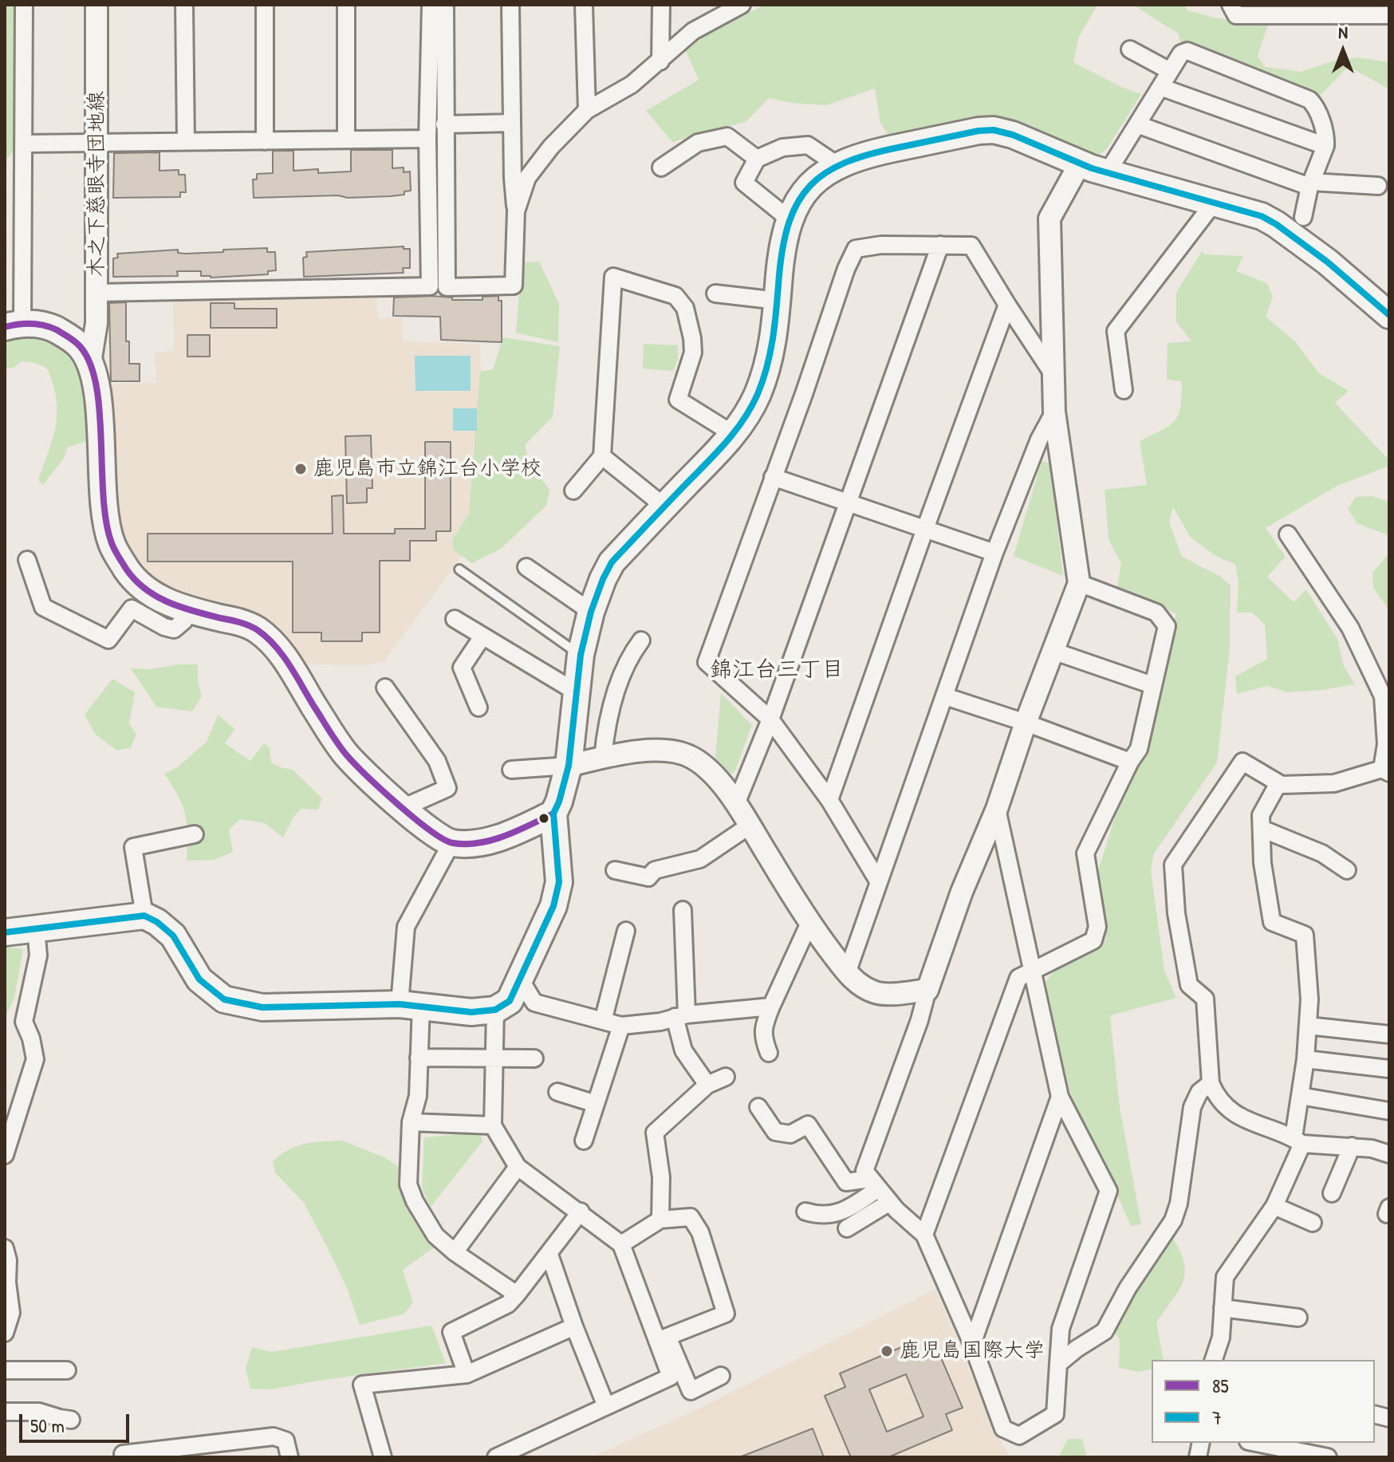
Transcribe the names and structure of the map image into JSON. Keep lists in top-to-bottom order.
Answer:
{
  "streets": {
    "street": ["木之下慈眼寺団地線"]
  },
  "districts": ["錦江台三丁目"],
  "places": ["鹿児島市立錦江台小学校", "鹿児島国際大学"],
  "lines": ["transit line 7", "transit line 85"],
  "legend": ["85", "7"],
  "scale_bar": "50 m",
  "north": "top"
}
